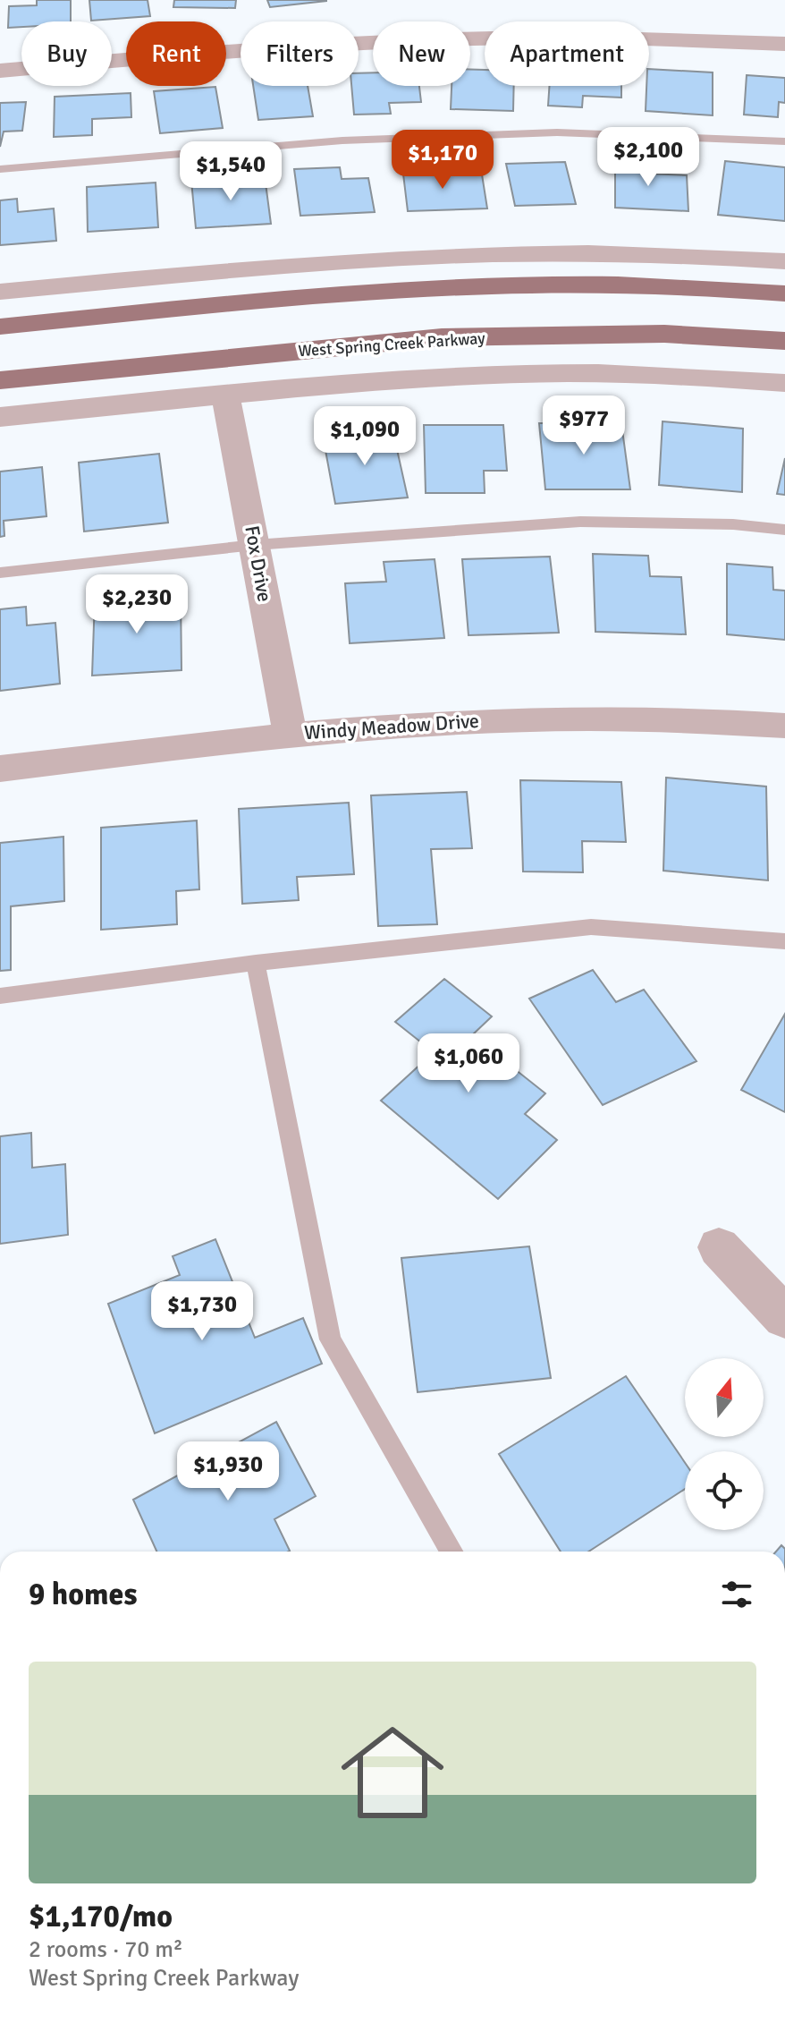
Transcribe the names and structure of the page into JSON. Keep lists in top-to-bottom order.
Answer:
{
  "streets": {
    "main road": ["West Spring Creek Parkway"],
    "street": ["Fox Drive", "Windy Meadow Drive"]
  },
  "crossings": [
    ["West Spring Creek Parkway", "Fox Drive"],
    ["Fox Drive", "Windy Meadow Drive"]
  ],
  "north": "top",
  "page": {
    "chip": [
      "Buy",
      "Rent",
      "Filters",
      "New",
      "Apartment"
    ],
    "price": [
      "$2,100",
      "$1,170",
      "$1,540",
      "$977",
      "$1,090",
      "$2,230",
      "$1,060",
      "$1,730",
      "$1,930"
    ],
    "heading": "9 homes",
    "list": [
      {
        "name": "$1,170/mo",
        "note": "2 rooms · 70 m² · West Spring Creek Parkway"
      }
    ]
  }
}
